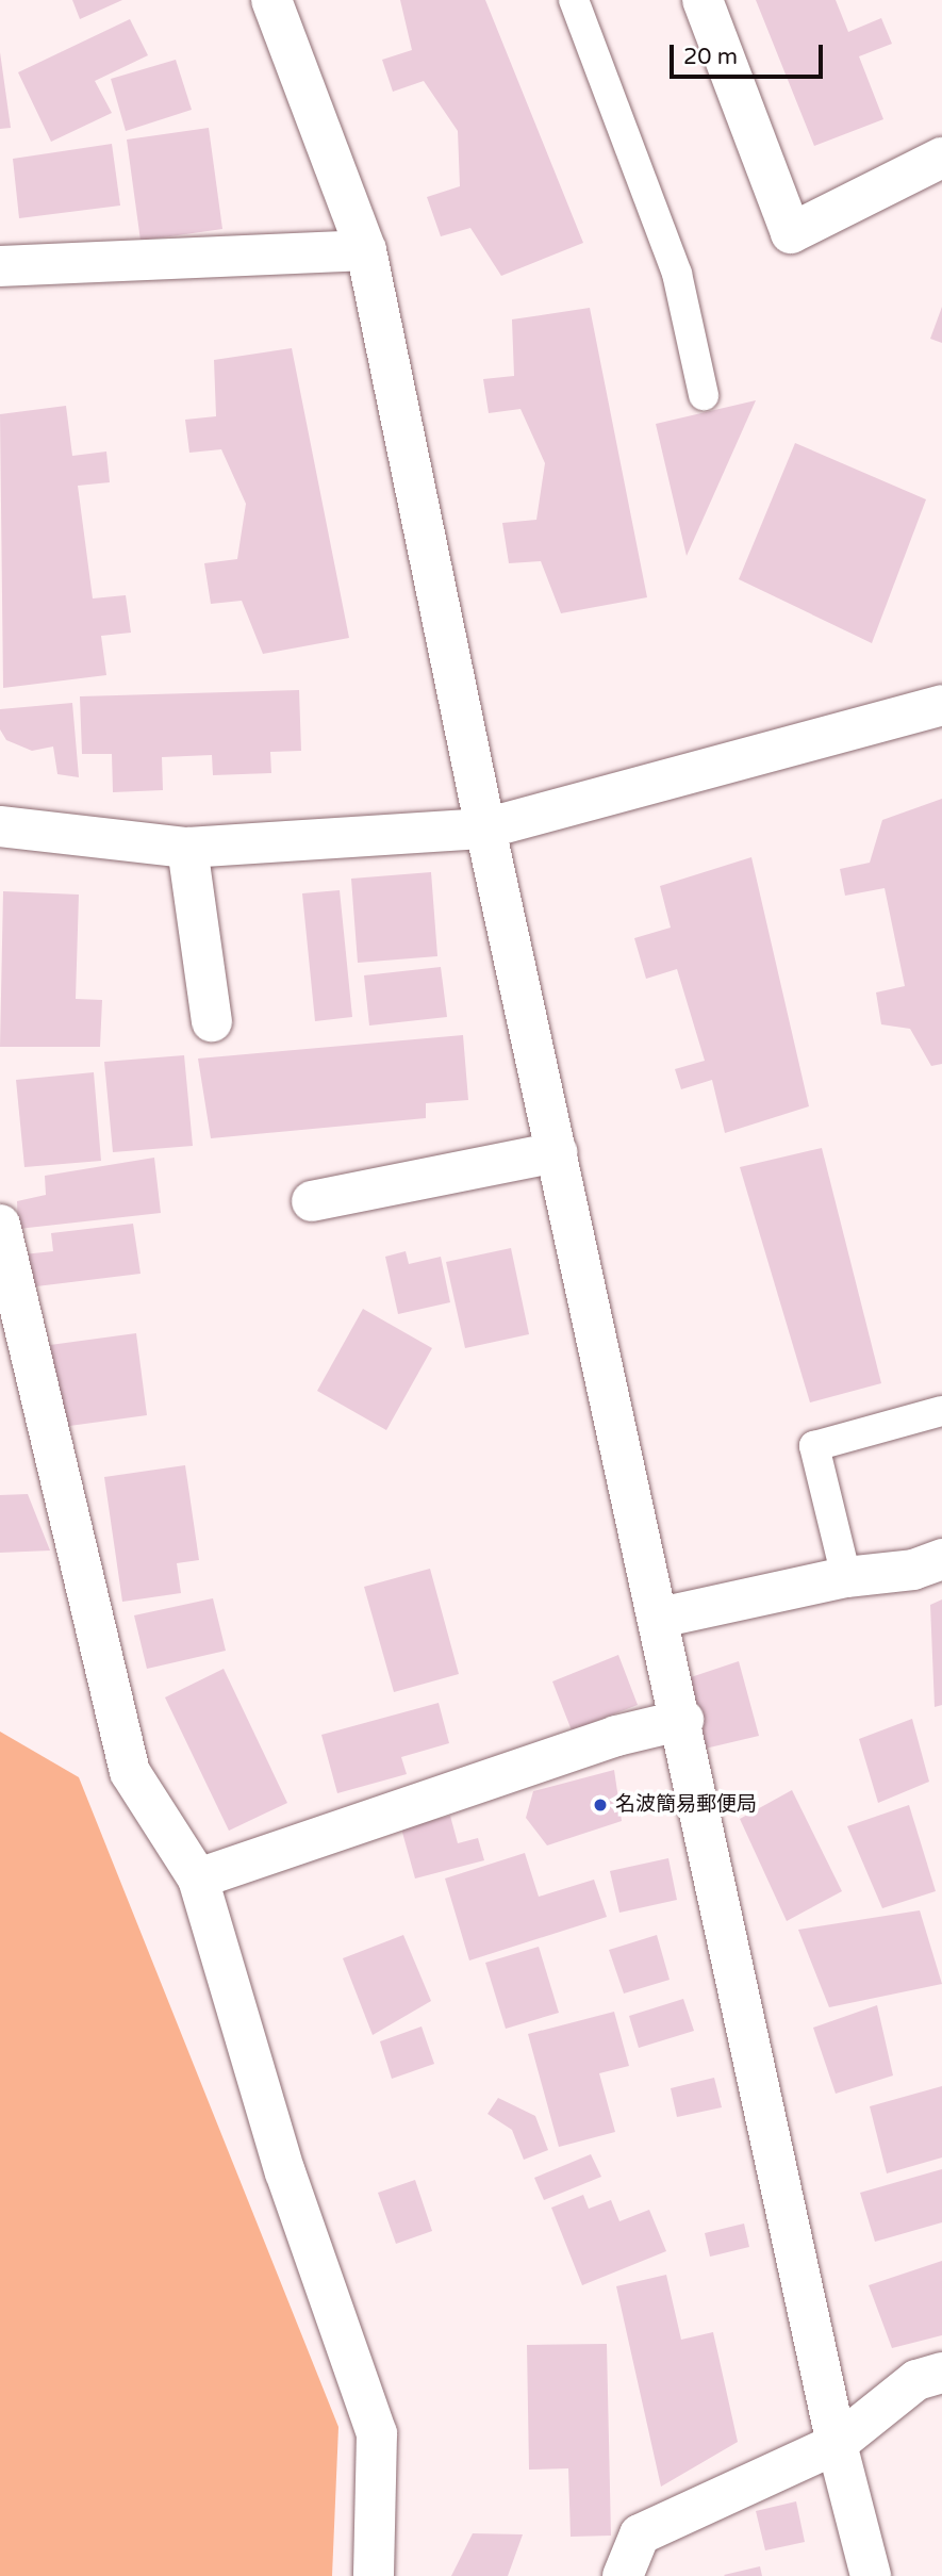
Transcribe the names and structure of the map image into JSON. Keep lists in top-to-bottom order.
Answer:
{
  "places": ["名波簡易郵便局"],
  "scale_bar": "20 m"
}
